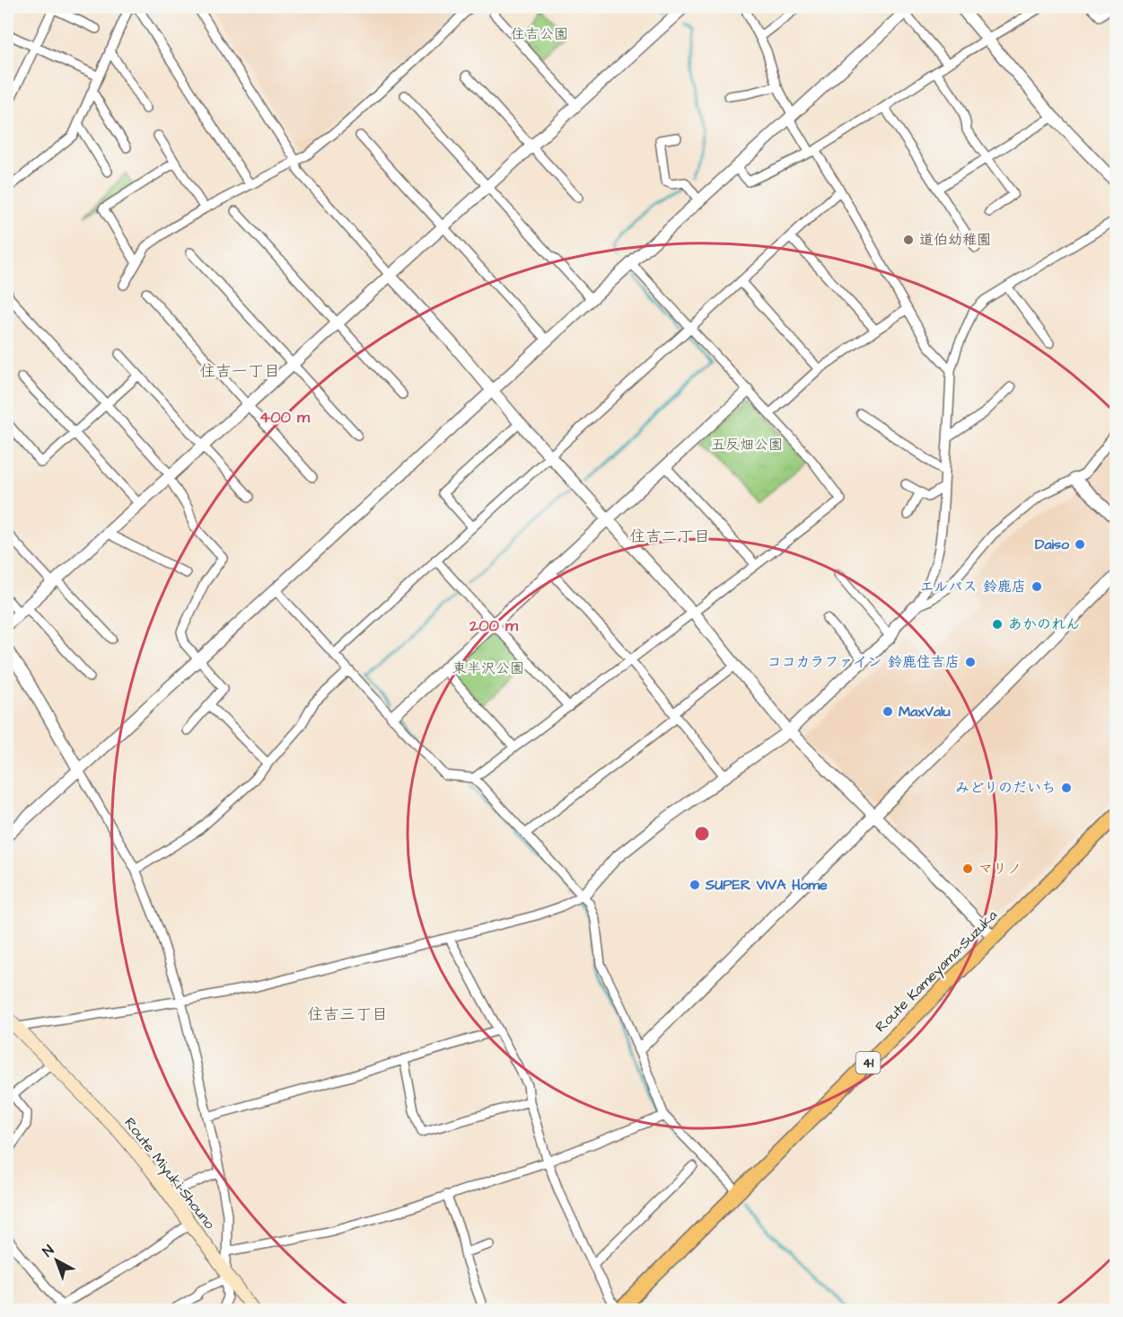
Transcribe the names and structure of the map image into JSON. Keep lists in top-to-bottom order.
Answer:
{
  "streets": {
    "main road": ["Route Kameyama-Suzuka", "41", "Route Miyuki-Shouno"]
  },
  "districts": ["住吉一丁目", "住吉二丁目", "住吉三丁目"],
  "parks": ["住吉公園", "五反畑公園", "東半沢公園"],
  "places": [
    "道伯幼稚園",
    "Daiso",
    "エルパス 鈴鹿店",
    "あかのれん",
    "ココカラファイン 鈴鹿住吉店",
    "MaxValu",
    "みどりのだいち",
    "マリノ",
    "SUPER VIVA Home"
  ],
  "north": "top left",
  "rings": ["400 m", "200 m"]
}
